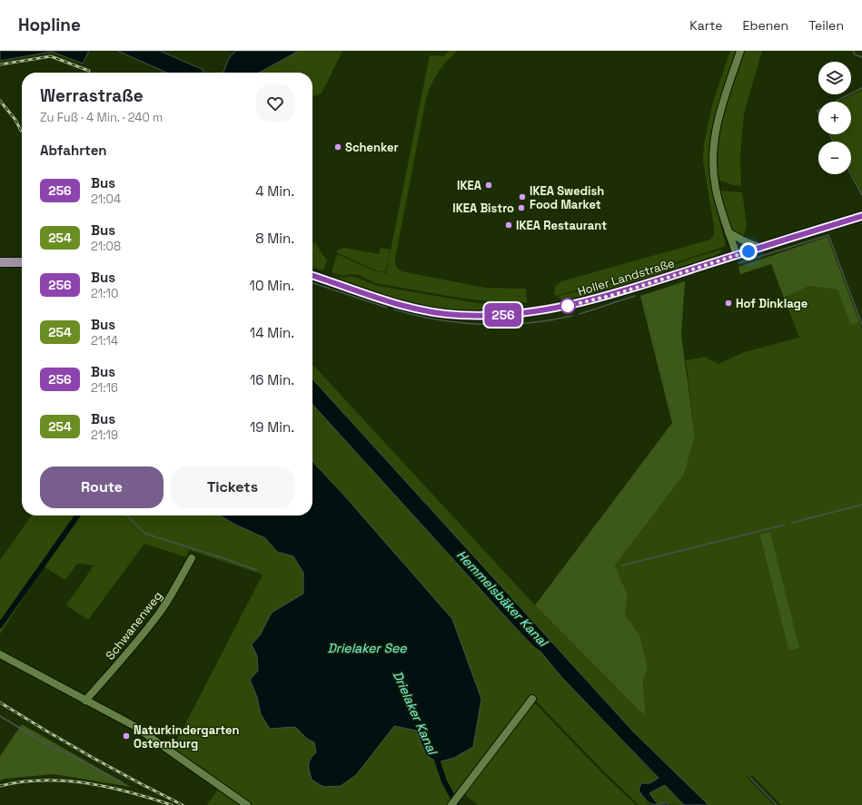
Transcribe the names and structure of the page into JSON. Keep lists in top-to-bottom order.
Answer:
{
  "streets": {
    "main road": ["Holler Landstraße"],
    "street": ["Schwanenweg"]
  },
  "water": ["Hemmelsbäker Kanal", "Drielaker See", "Drielaker Kanal"],
  "places": [
    "Schenker",
    "IKEA",
    "IKEA Swedish Food Market",
    "IKEA Bistro",
    "IKEA Restaurant",
    "Hof Dinklage",
    "Naturkindergarten Osternburg"
  ],
  "lines": ["bus line 256"],
  "page": {
    "header": "Hopline",
    "nav": ["Karte", "Ebenen", "Teilen"],
    "on_map": "256",
    "map_buttons": ["+", "−"],
    "heading": [
      ["Werrastraße", "Zu Fuß · 4 Min. · 240 m"],
      "Abfahrten"
    ],
    "list": [
      {
        "mark": "256",
        "name": "Bus",
        "note": "21:04",
        "value": "4 Min."
      },
      {
        "mark": "254",
        "name": "Bus",
        "note": "21:08",
        "value": "8 Min."
      },
      {
        "mark": "256",
        "name": "Bus",
        "note": "21:10",
        "value": "10 Min."
      },
      {
        "mark": "254",
        "name": "Bus",
        "note": "21:14",
        "value": "14 Min."
      },
      {
        "mark": "256",
        "name": "Bus",
        "note": "21:16",
        "value": "16 Min."
      },
      {
        "mark": "254",
        "name": "Bus",
        "note": "21:19",
        "value": "19 Min."
      }
    ],
    "buttons": ["Route", "Tickets"]
  }
}
